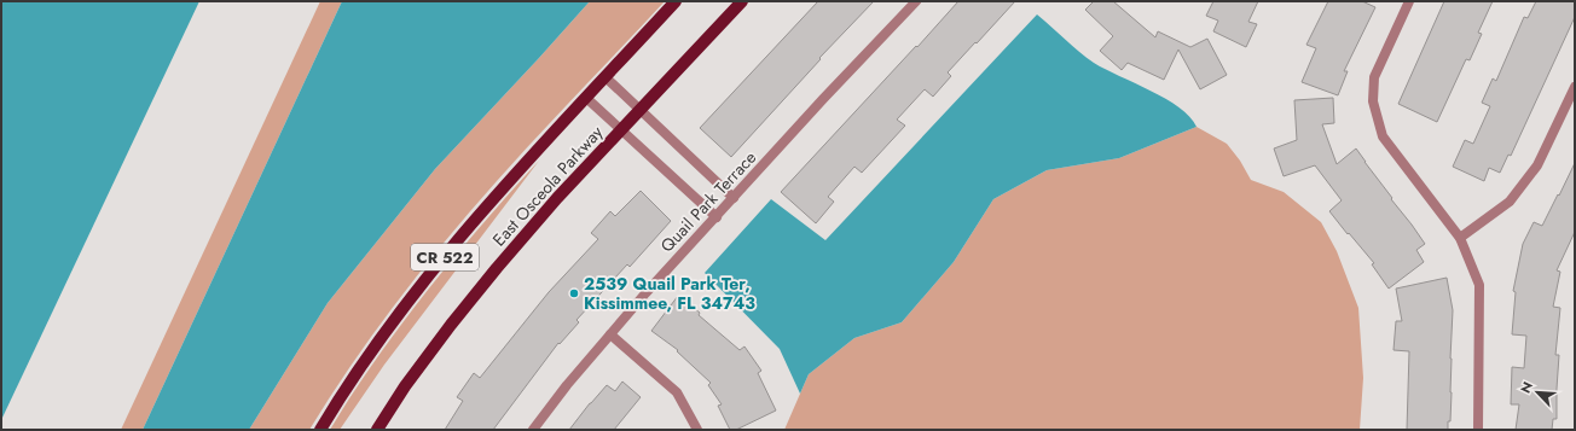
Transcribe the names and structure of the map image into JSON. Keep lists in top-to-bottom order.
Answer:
{
  "streets": {
    "main road": ["East Osceola Parkway", "CR 522"],
    "street": ["Quail Park Terrace"]
  },
  "places": ["2539 Quail Park Ter, Kissimmee, FL 34743"],
  "north": "top left"
}
